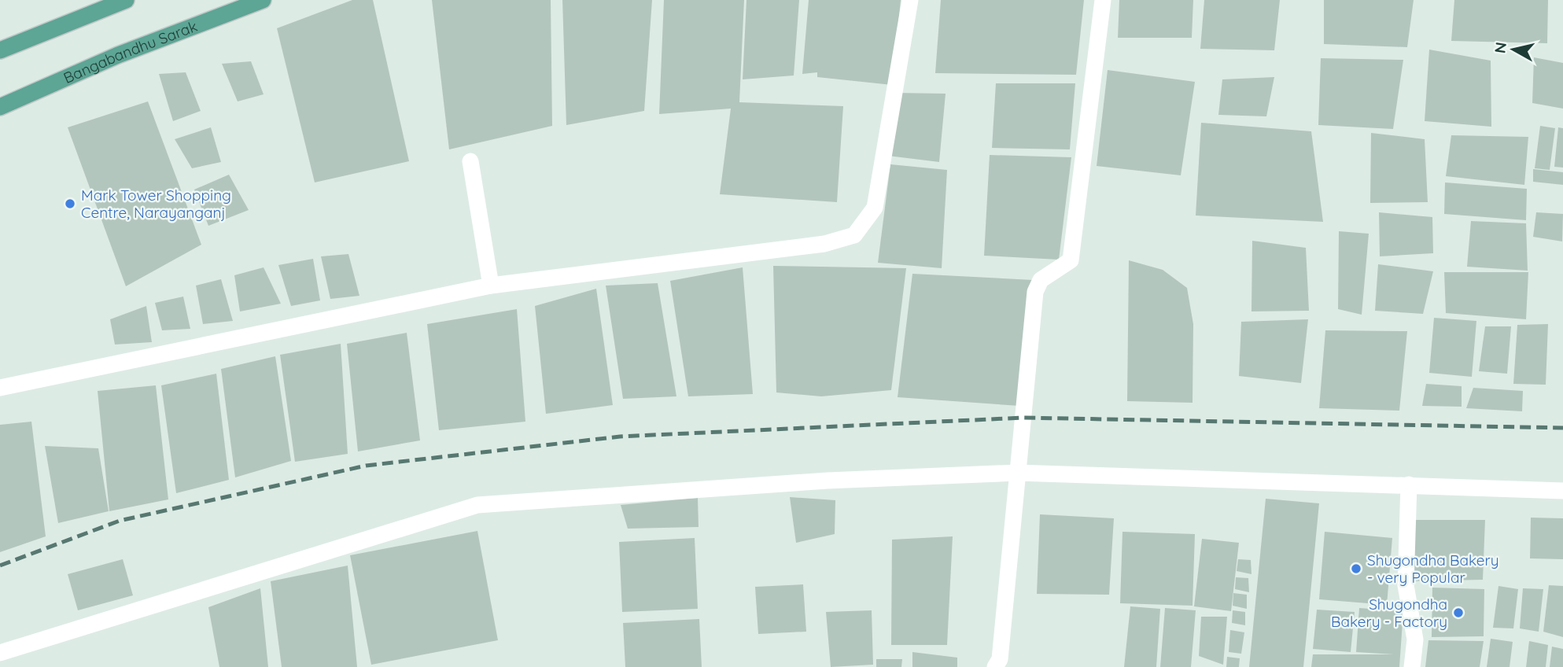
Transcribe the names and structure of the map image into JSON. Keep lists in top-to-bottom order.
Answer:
{
  "streets": {
    "main road": ["Bangabandhu Sarak"]
  },
  "places": ["Mark Tower Shopping Centre, Narayanganj", "Shugondha Bakery - very Popular", "Shugondha Bakery - Factory"],
  "north": "left"
}
